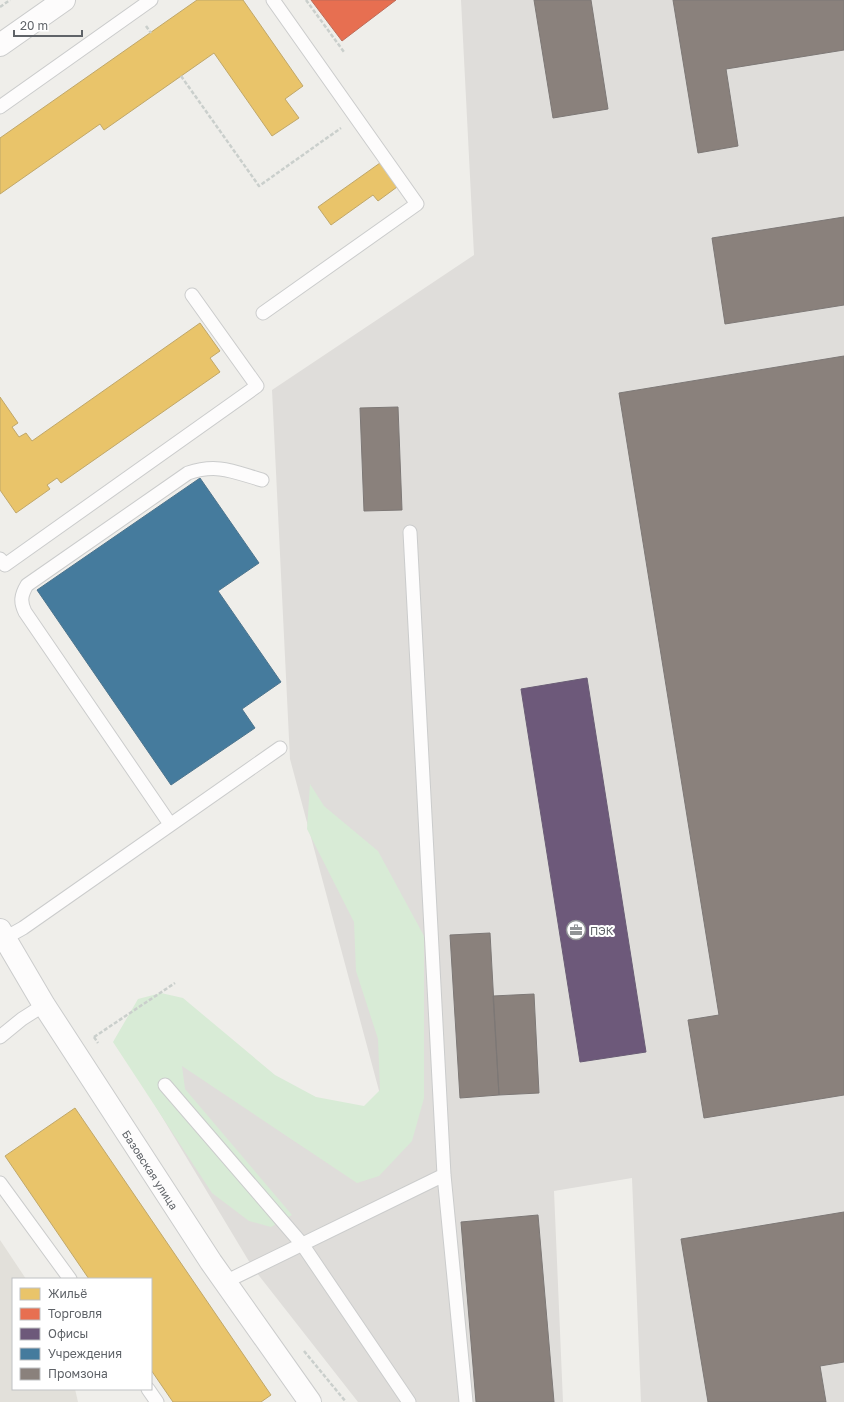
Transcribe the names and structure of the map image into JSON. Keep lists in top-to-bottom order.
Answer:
{
  "streets": {
    "street": ["Базовская улица"]
  },
  "places": {
    "office": ["ПЭК"]
  },
  "legend": [
    "Жильё",
    "Торговля",
    "Офисы",
    "Учреждения",
    "Промзона"
  ],
  "scale_bar": "20 m"
}
